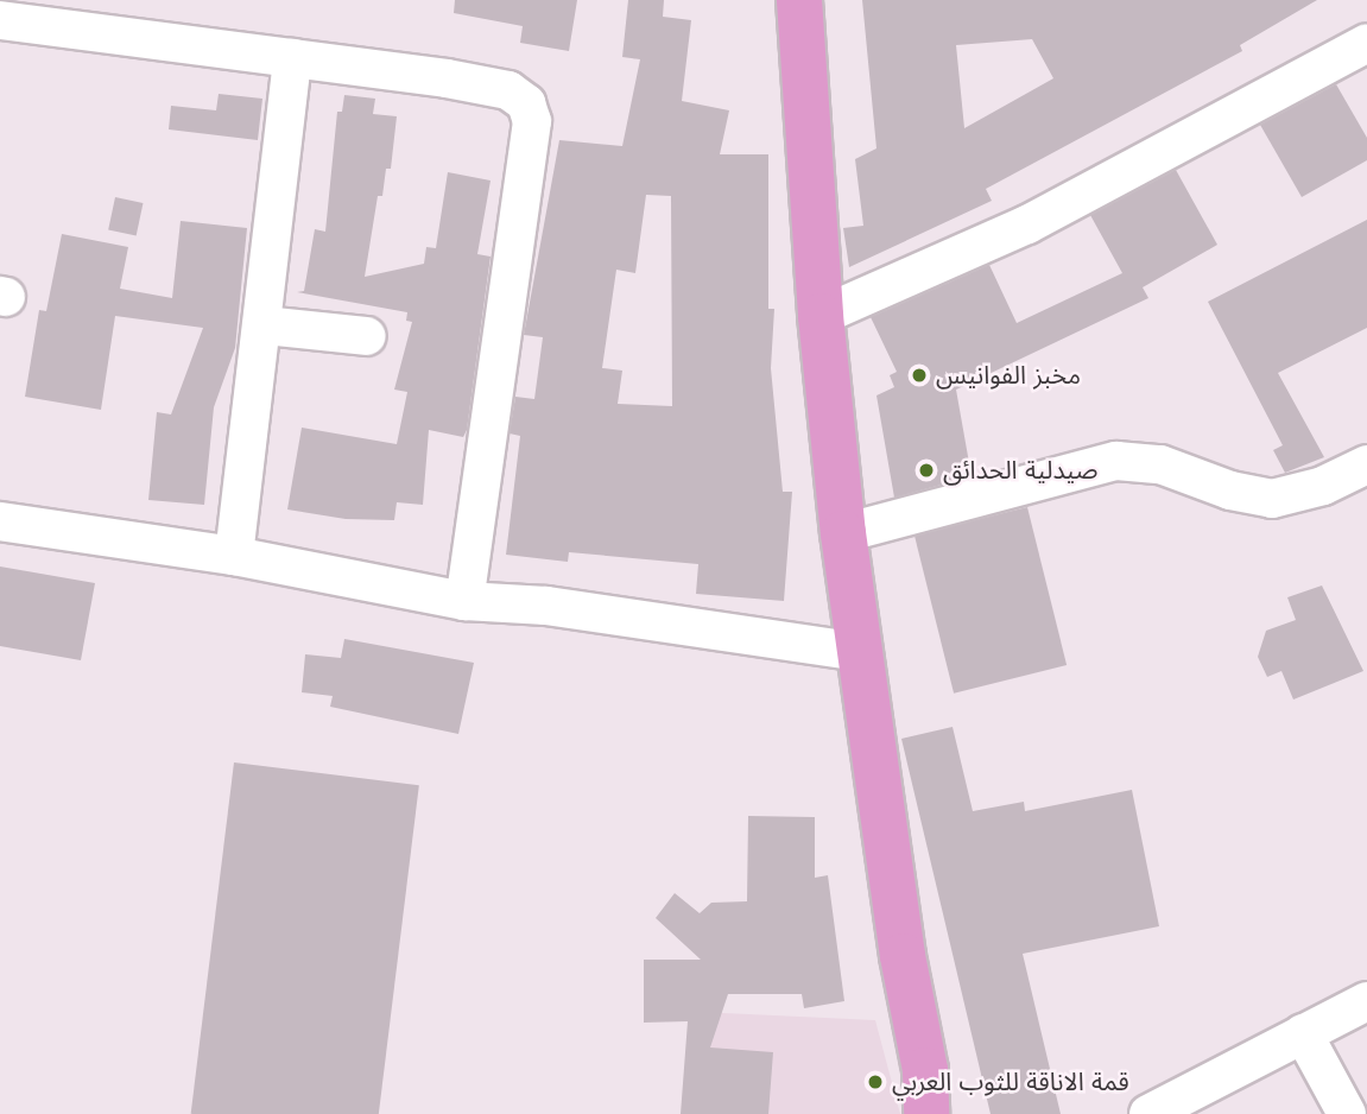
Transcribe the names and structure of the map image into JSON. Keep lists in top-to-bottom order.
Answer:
{
  "places": ["مخبز الفوانيس", "صيدلية الحدائق", "قمة الاناقة للثوب العربي"]
}
